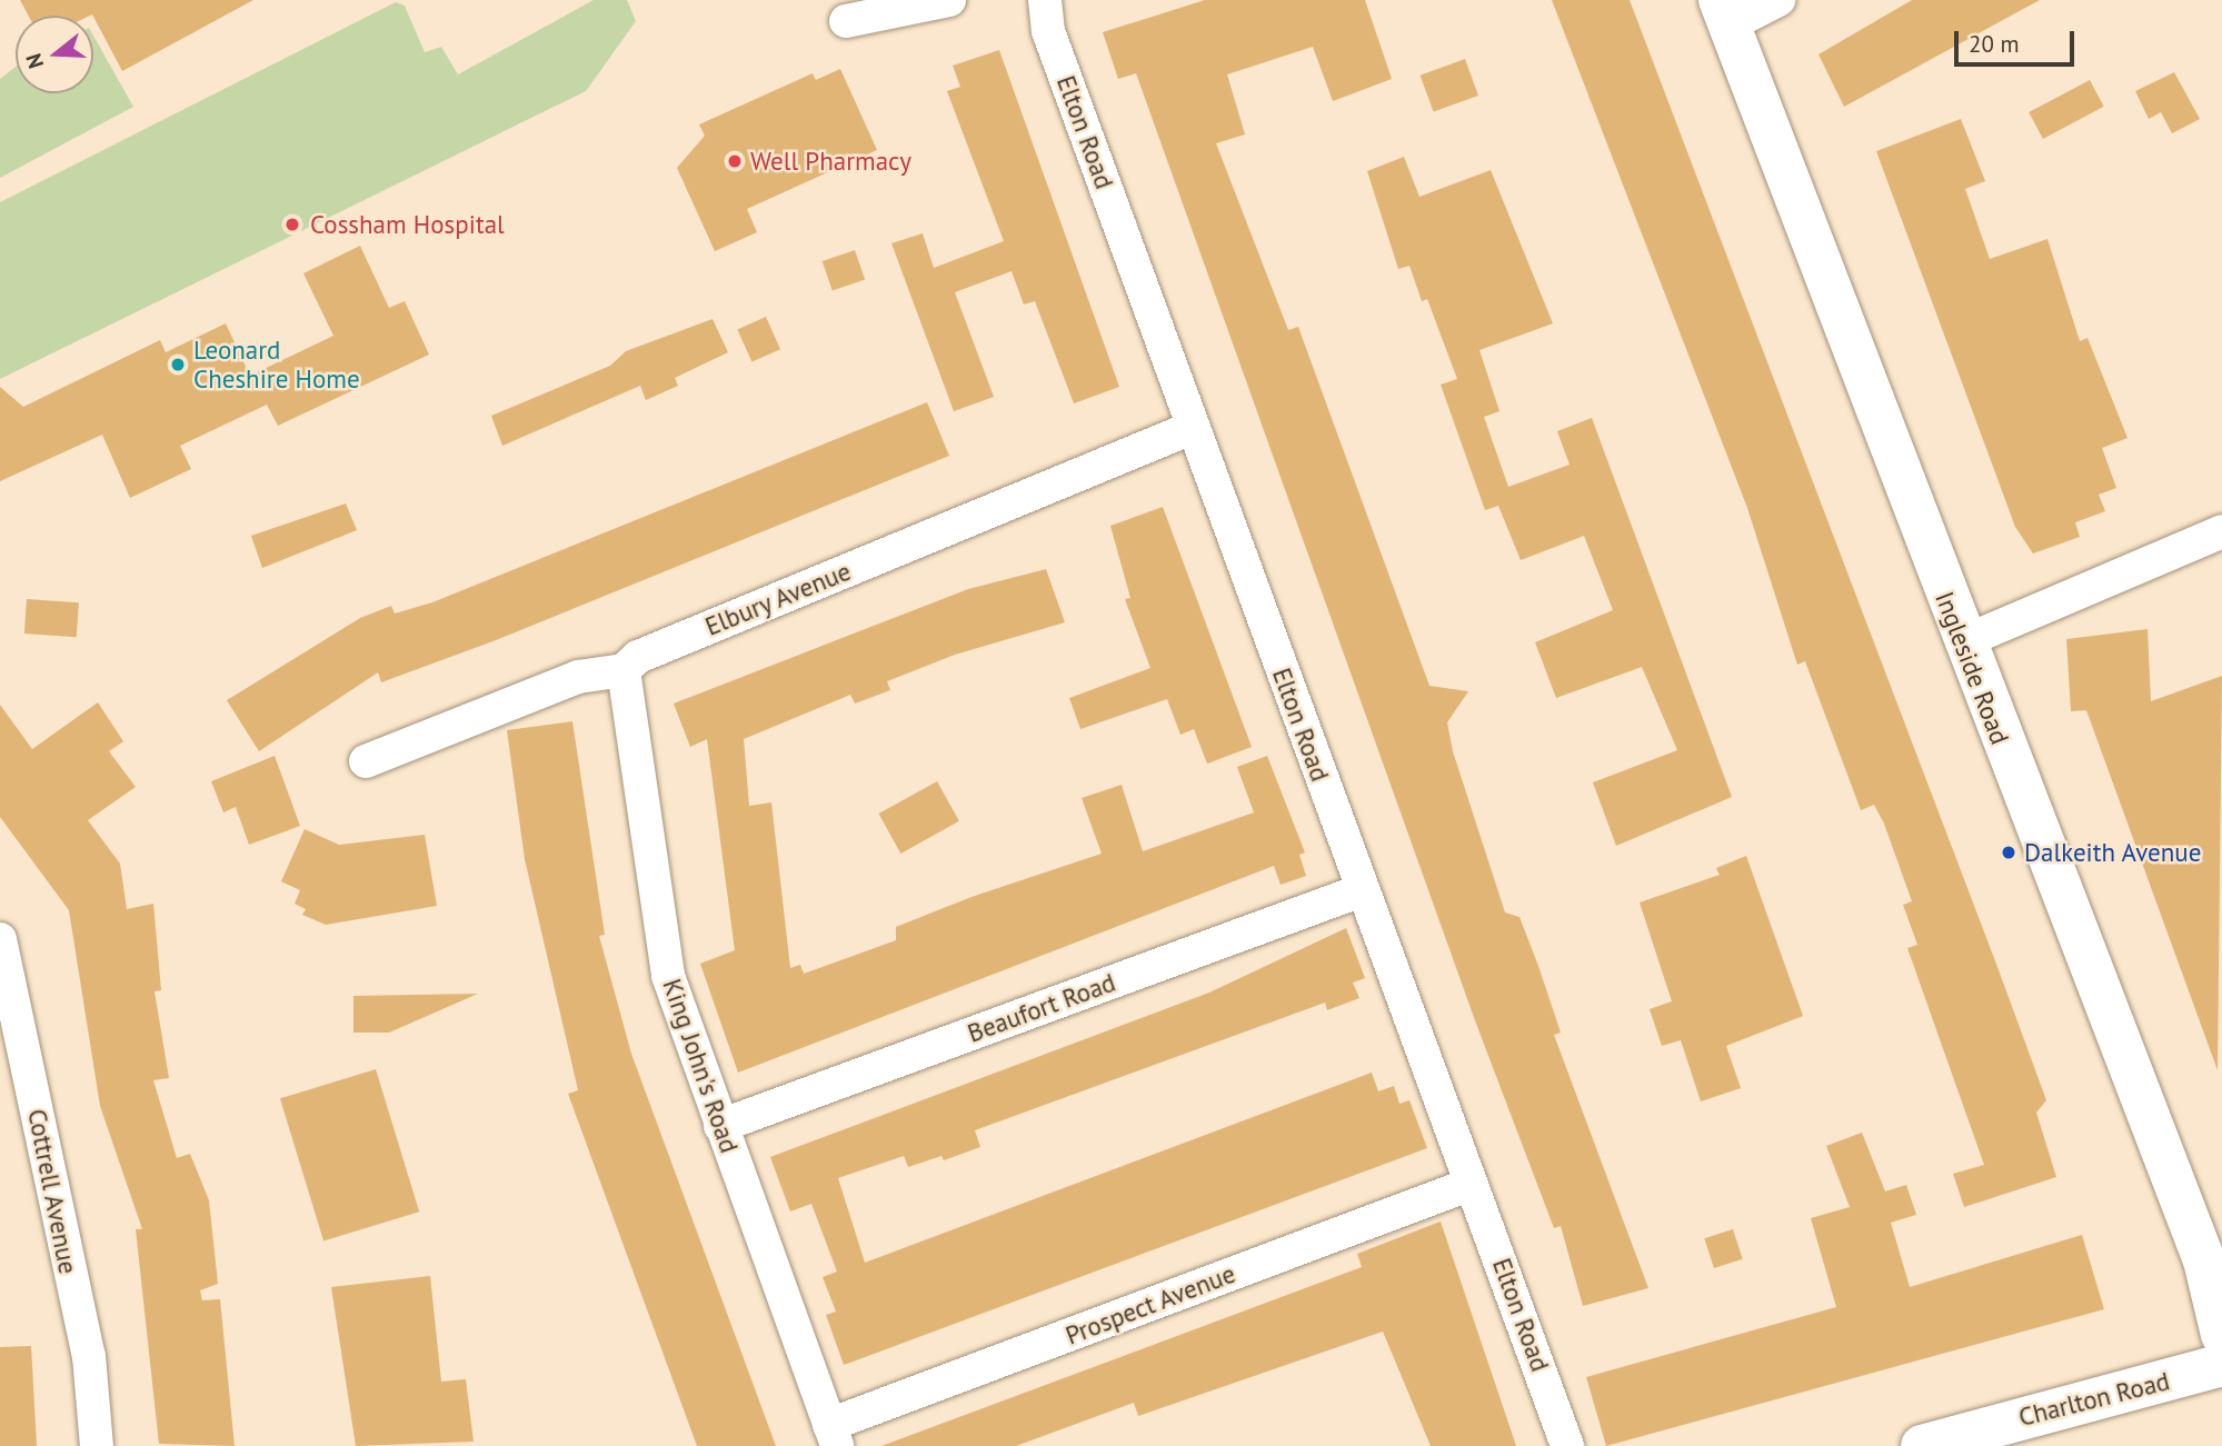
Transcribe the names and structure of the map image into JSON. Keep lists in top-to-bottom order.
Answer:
{
  "streets": {
    "street": [
      "Elton Road",
      "Elbury Avenue",
      "Ingleside Road",
      "Beaufort Road",
      "King John's Road",
      "Cottrell Avenue",
      "Prospect Avenue",
      "Charlton Road"
    ]
  },
  "crossings": [
    ["Elton Road", "Elbury Avenue"],
    ["Elton Road", "Beaufort Road"],
    ["Elton Road", "Prospect Avenue"],
    ["Elbury Avenue", "King John's Road"],
    ["Beaufort Road", "King John's Road"],
    ["King John's Road", "Prospect Avenue"]
  ],
  "places": [
    "Well Pharmacy",
    "Cossham Hospital",
    "Leonard Cheshire Home",
    "Dalkeith Avenue"
  ],
  "scale_bar": "20 m",
  "north": "left"
}
